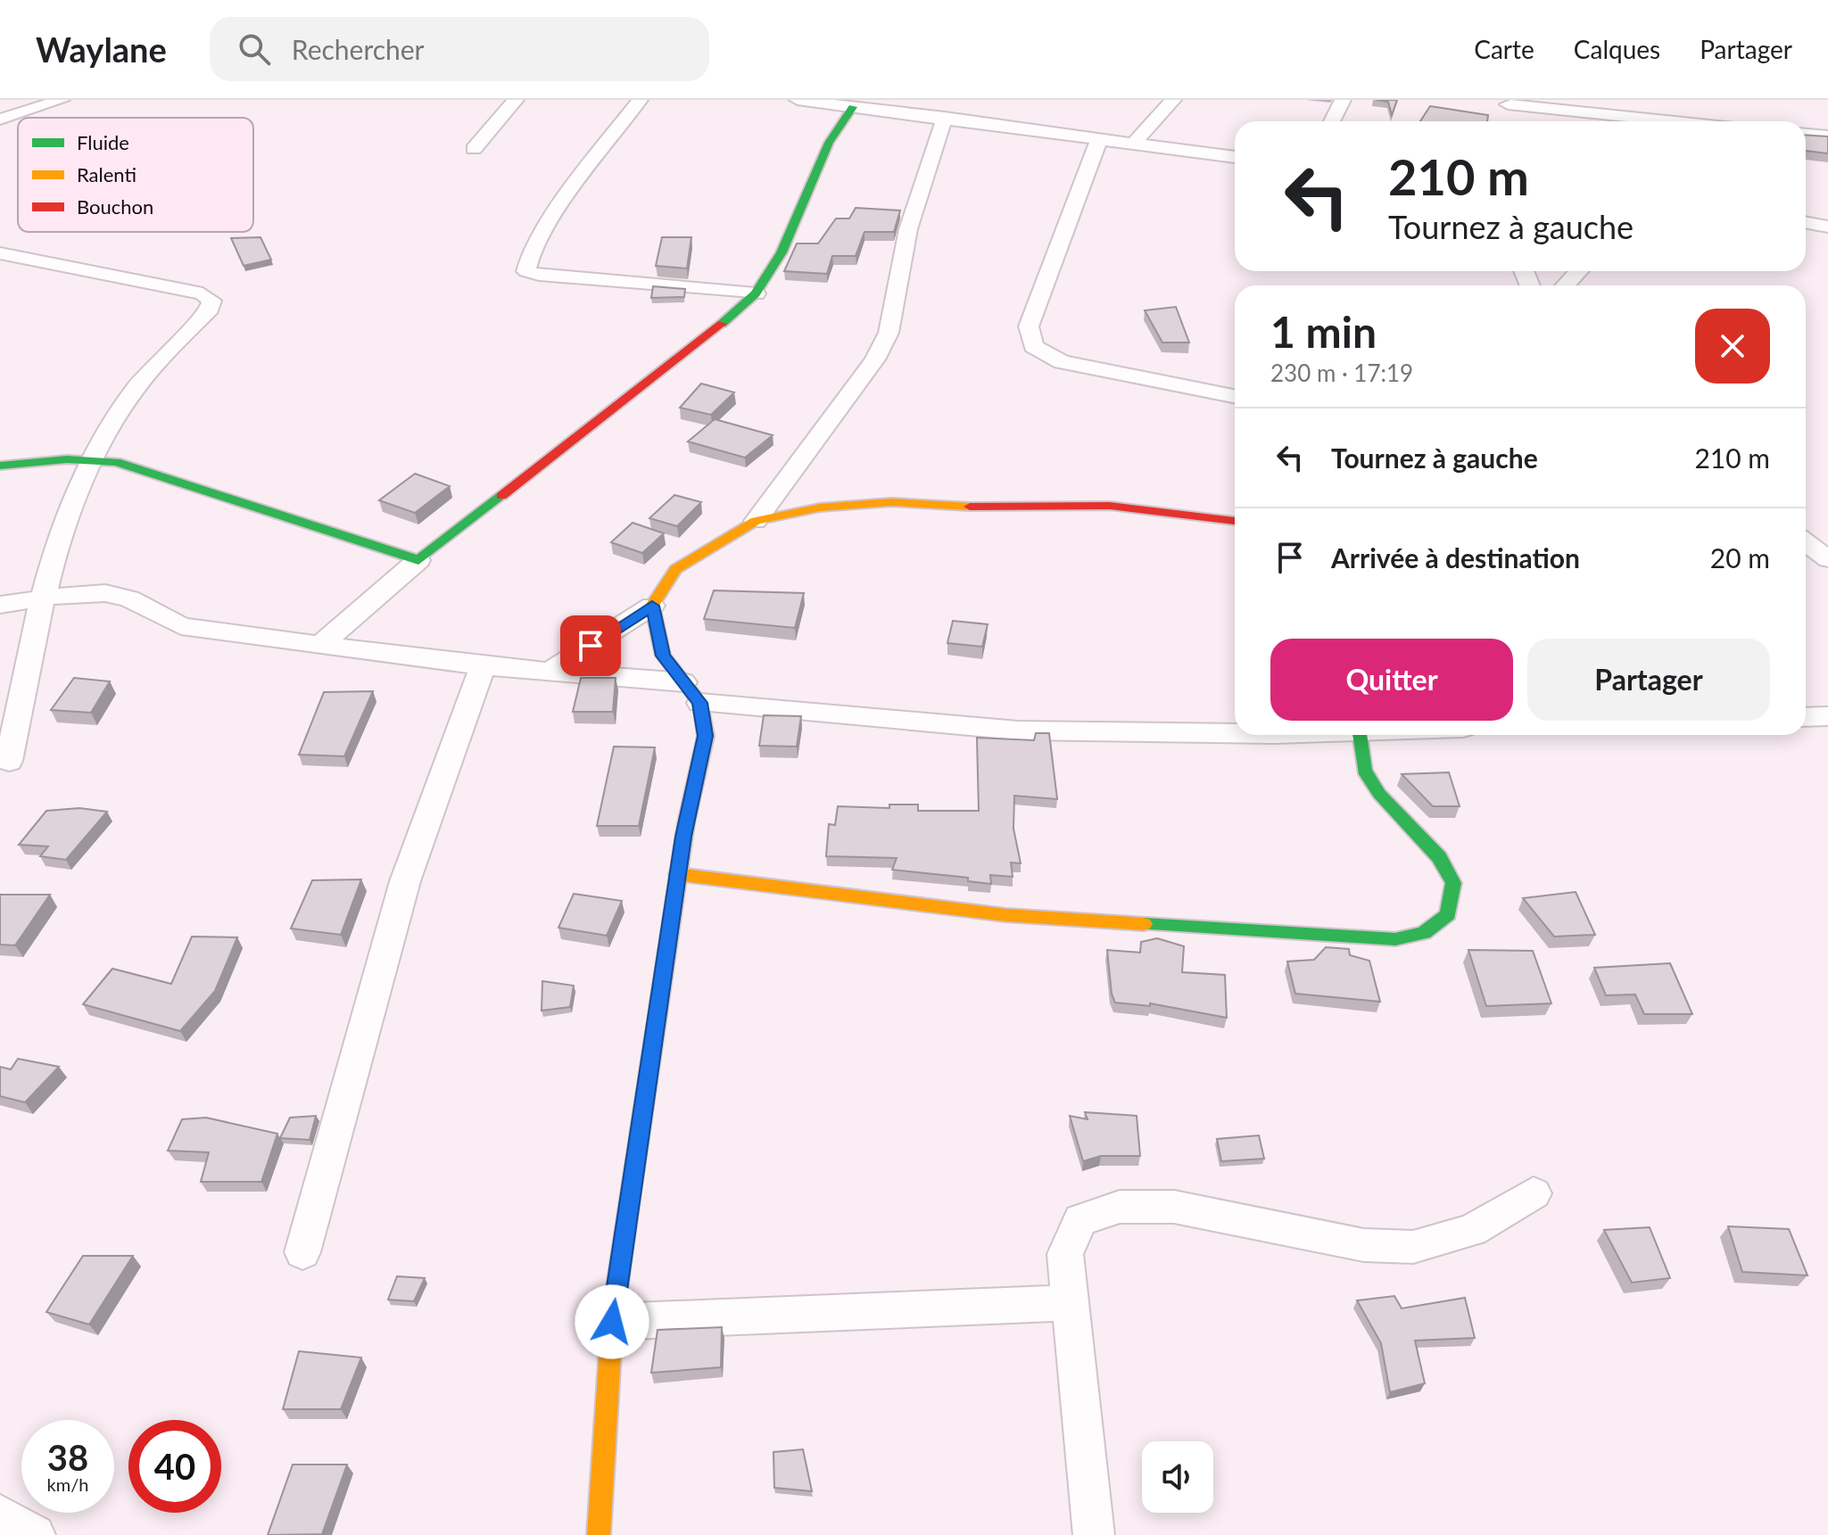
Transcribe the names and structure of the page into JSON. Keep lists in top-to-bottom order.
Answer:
{
  "legend": ["Fluide", "Ralenti", "Bouchon"],
  "page": {
    "header": "Waylane",
    "search": "Rechercher",
    "nav": ["Carte", "Calques", "Partager"],
    "turn": ["210 m", "Tournez à gauche"],
    "heading": ["1 min", "230 m · 17:19"],
    "list": [
      {
        "name": "Tournez à gauche",
        "value": "210 m"
      },
      {
        "name": "Arrivée à destination",
        "value": "20 m"
      }
    ],
    "buttons": ["Quitter", "Partager"],
    "speed": "38 km/h",
    "limit": "40"
  }
}
